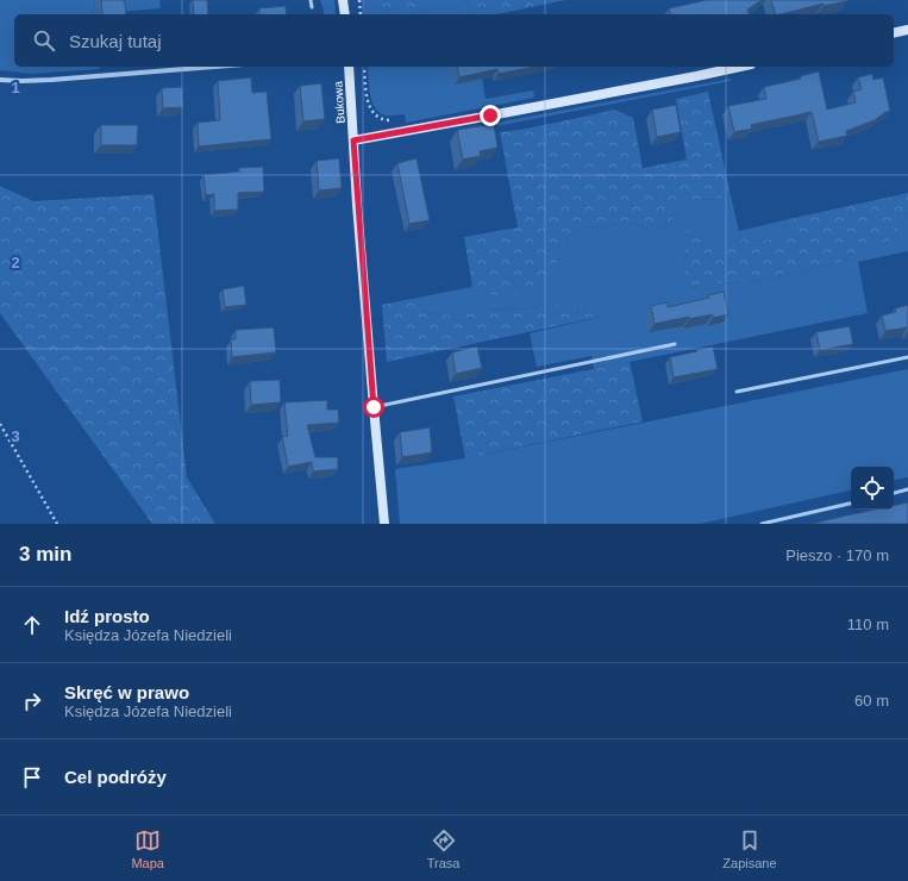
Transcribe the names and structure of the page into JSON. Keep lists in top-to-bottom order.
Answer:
{
  "streets": {
    "street": ["Bukowa"]
  },
  "page": {
    "search": "Szukaj tutaj",
    "heading": ["3 min", "Pieszo · 170 m"],
    "list": [
      ["Idź prosto", "Księdza Józefa Niedzieli", "110 m"],
      ["Skręć w prawo", "Księdza Józefa Niedzieli", "60 m"],
      "Cel podróży"
    ],
    "nav": ["Mapa", "Trasa", "Zapisane"]
  },
  "grid": {
    "rows": ["1", "2", "3"]
  }
}
